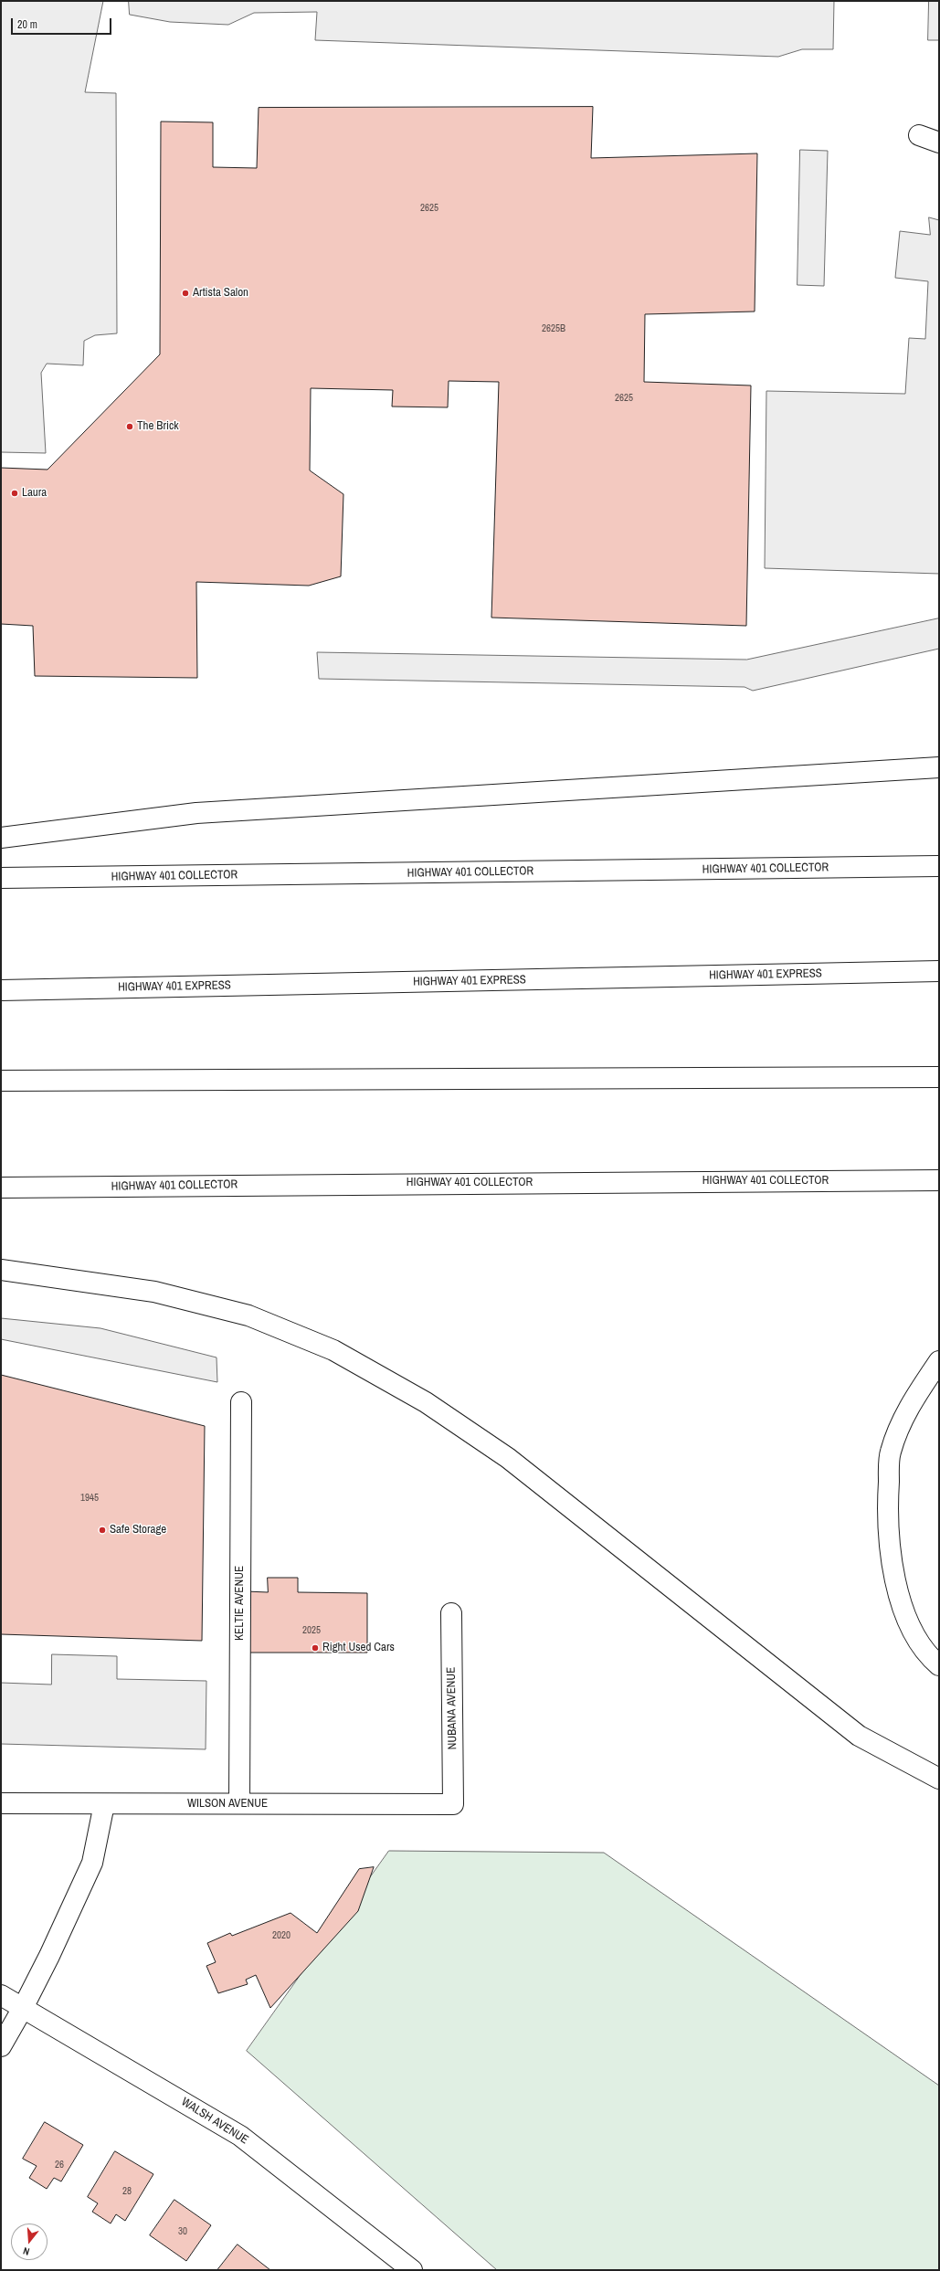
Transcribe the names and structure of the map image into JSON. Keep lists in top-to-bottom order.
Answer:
{
  "streets": {
    "main road": [
      "HIGHWAY 401 COLLECTOR",
      "HIGHWAY 401 EXPRESS",
      "KELTIE AVENUE",
      "NUBANA AVENUE",
      "WILSON AVENUE",
      "WALSH AVENUE"
    ]
  },
  "crossings": [
    ["KELTIE AVENUE", "WILSON AVENUE"],
    ["NUBANA AVENUE", "WILSON AVENUE"]
  ],
  "places": [
    "Artista Salon",
    "The Brick",
    "Laura",
    "Safe Storage",
    "Right Used Cars"
  ],
  "house_numbers": [
    "2625",
    "2625B",
    "2625",
    "1945",
    "2025",
    "2020",
    "26",
    "28",
    "30"
  ],
  "scale_bar": "20 m",
  "north": "bottom"
}
